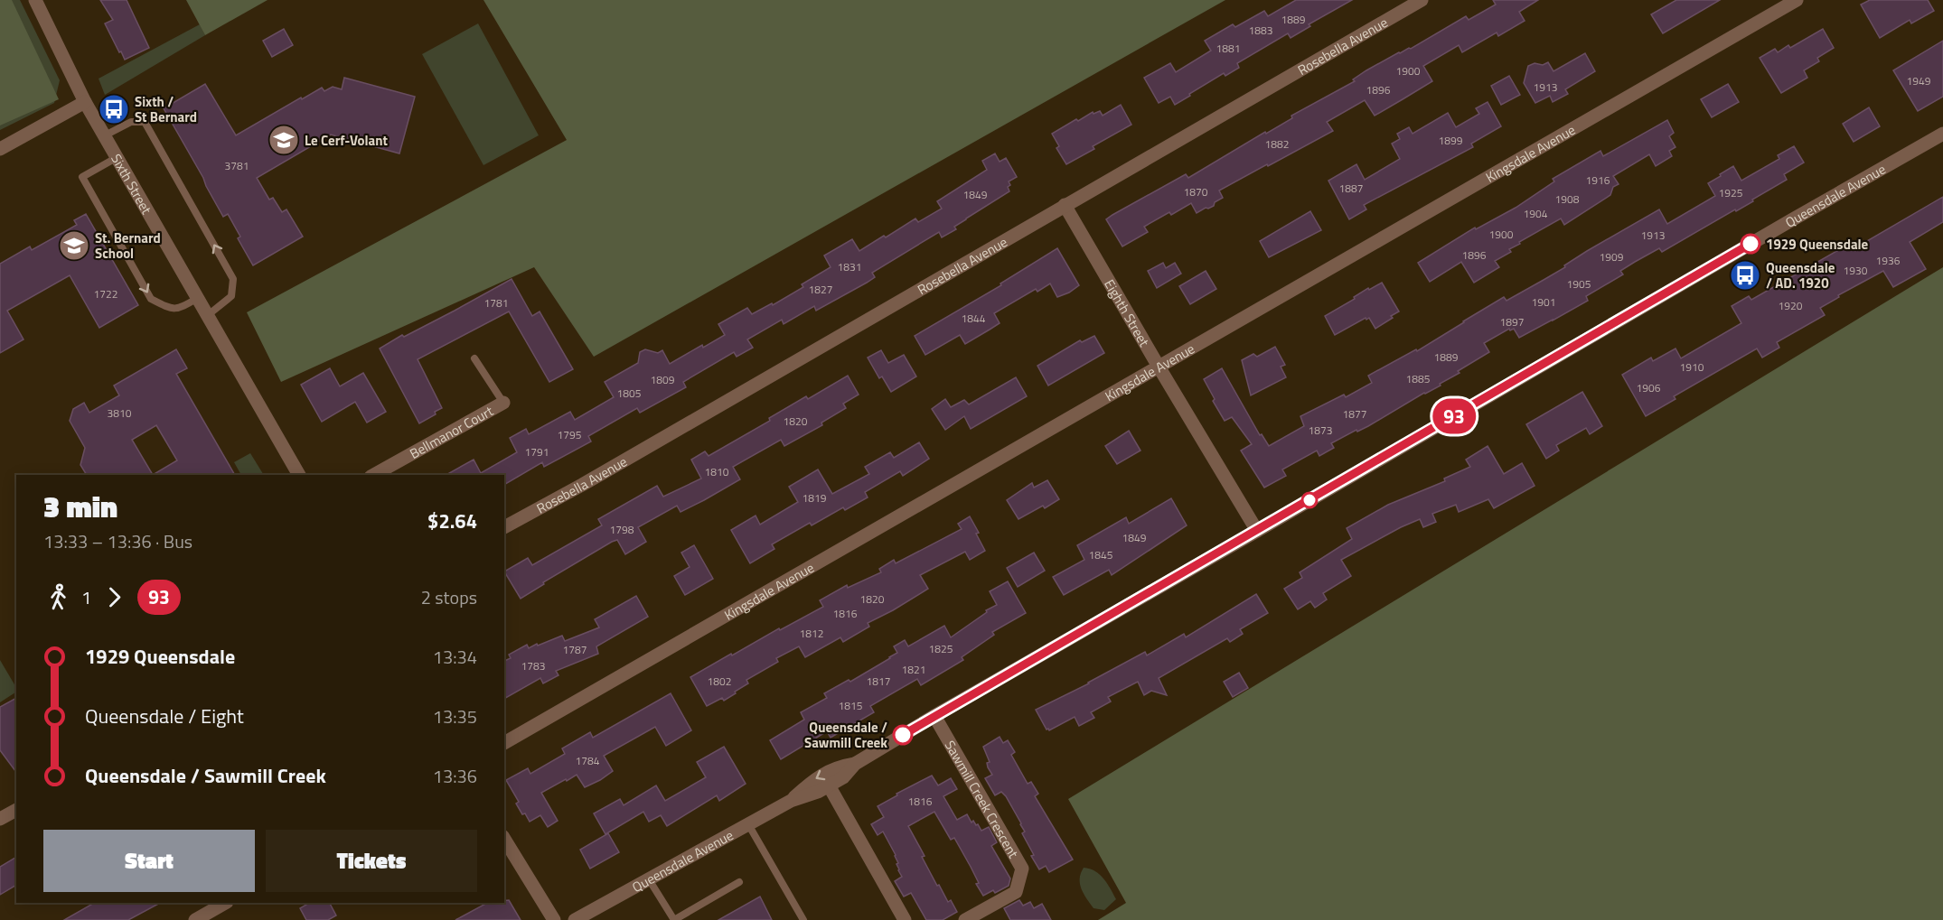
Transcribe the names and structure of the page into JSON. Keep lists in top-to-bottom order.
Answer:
{
  "streets": {
    "street": [
      "Rosebella Avenue",
      "Kingsdale Avenue",
      "Sixth Street",
      "Queensdale Avenue",
      "Eighth Street",
      "Bellmanor Court",
      "Sawmill Creek Crescent"
    ]
  },
  "crossings": [
    ["Rosebella Avenue", "Eighth Street"],
    ["Kingsdale Avenue", "Eighth Street"],
    ["Queensdale Avenue", "Eighth Street"],
    ["Queensdale Avenue", "Sawmill Creek Crescent"]
  ],
  "places": {
    "bus stop": ["Sixth / St Bernard", "Queensdale / AD. 1920"],
    "school or university": ["Le Cerf-Volant", "St. Bernard School"],
    "other": ["1929 Queensdale", "Queensdale / Sawmill Creek"]
  },
  "lines": ["bus line 93"],
  "house_numbers": [
    "1889",
    "1883",
    "1881",
    "1900",
    "1949",
    "1913",
    "1896",
    "1899",
    "1882",
    "3781",
    "1916",
    "1887",
    "1870",
    "1925",
    "1849",
    "1908",
    "1904",
    "1900",
    "1913",
    "1896",
    "1909",
    "1936",
    "1831",
    "1930",
    "1905",
    "1827",
    "1722",
    "1901",
    "1781",
    "1920",
    "1844",
    "1897",
    "1889",
    "1910",
    "1885",
    "1809",
    "1906",
    "1805",
    "3810",
    "1877",
    "1820",
    "1873",
    "1795",
    "1791",
    "1810",
    "1819",
    "1798",
    "1849",
    "1845",
    "1820",
    "1816",
    "1812",
    "1825",
    "1787",
    "1783",
    "1821",
    "1802",
    "1817",
    "1815",
    "1784",
    "1816"
  ],
  "page": {
    "on_map": "93",
    "heading": ["3 min", "13:33 – 13:36 · Bus", "$2.64"],
    "legs": ["1", "93", "2 stops"],
    "list": [
      {
        "name": "1929 Queensdale",
        "value": "13:34"
      },
      {
        "name": "Queensdale / Eight",
        "value": "13:35"
      },
      {
        "name": "Queensdale / Sawmill Creek",
        "value": "13:36"
      }
    ],
    "buttons": ["Start", "Tickets"]
  }
}
